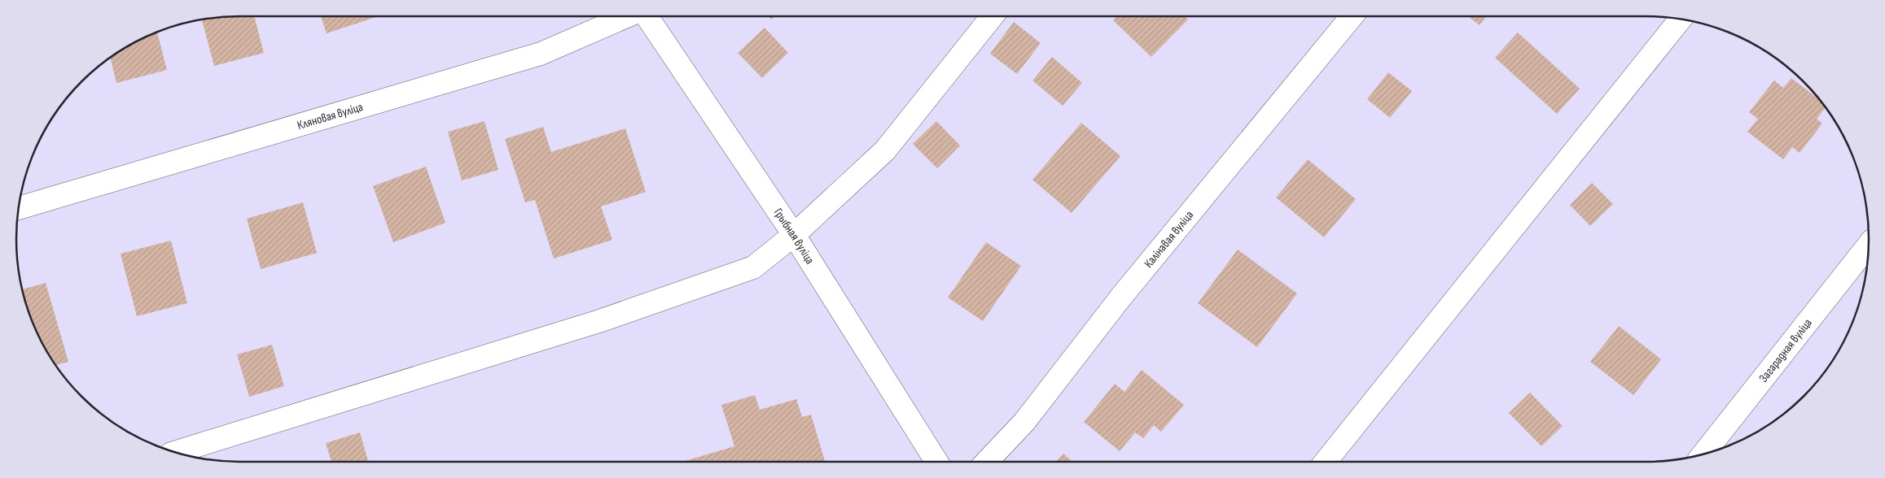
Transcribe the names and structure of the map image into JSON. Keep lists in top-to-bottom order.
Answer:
{
  "streets": {
    "street": [
      "Кляновая вуліца",
      "Грыбная вуліца",
      "Калінавая вуліца",
      "Загарадная вуліца"
    ]
  }
}
